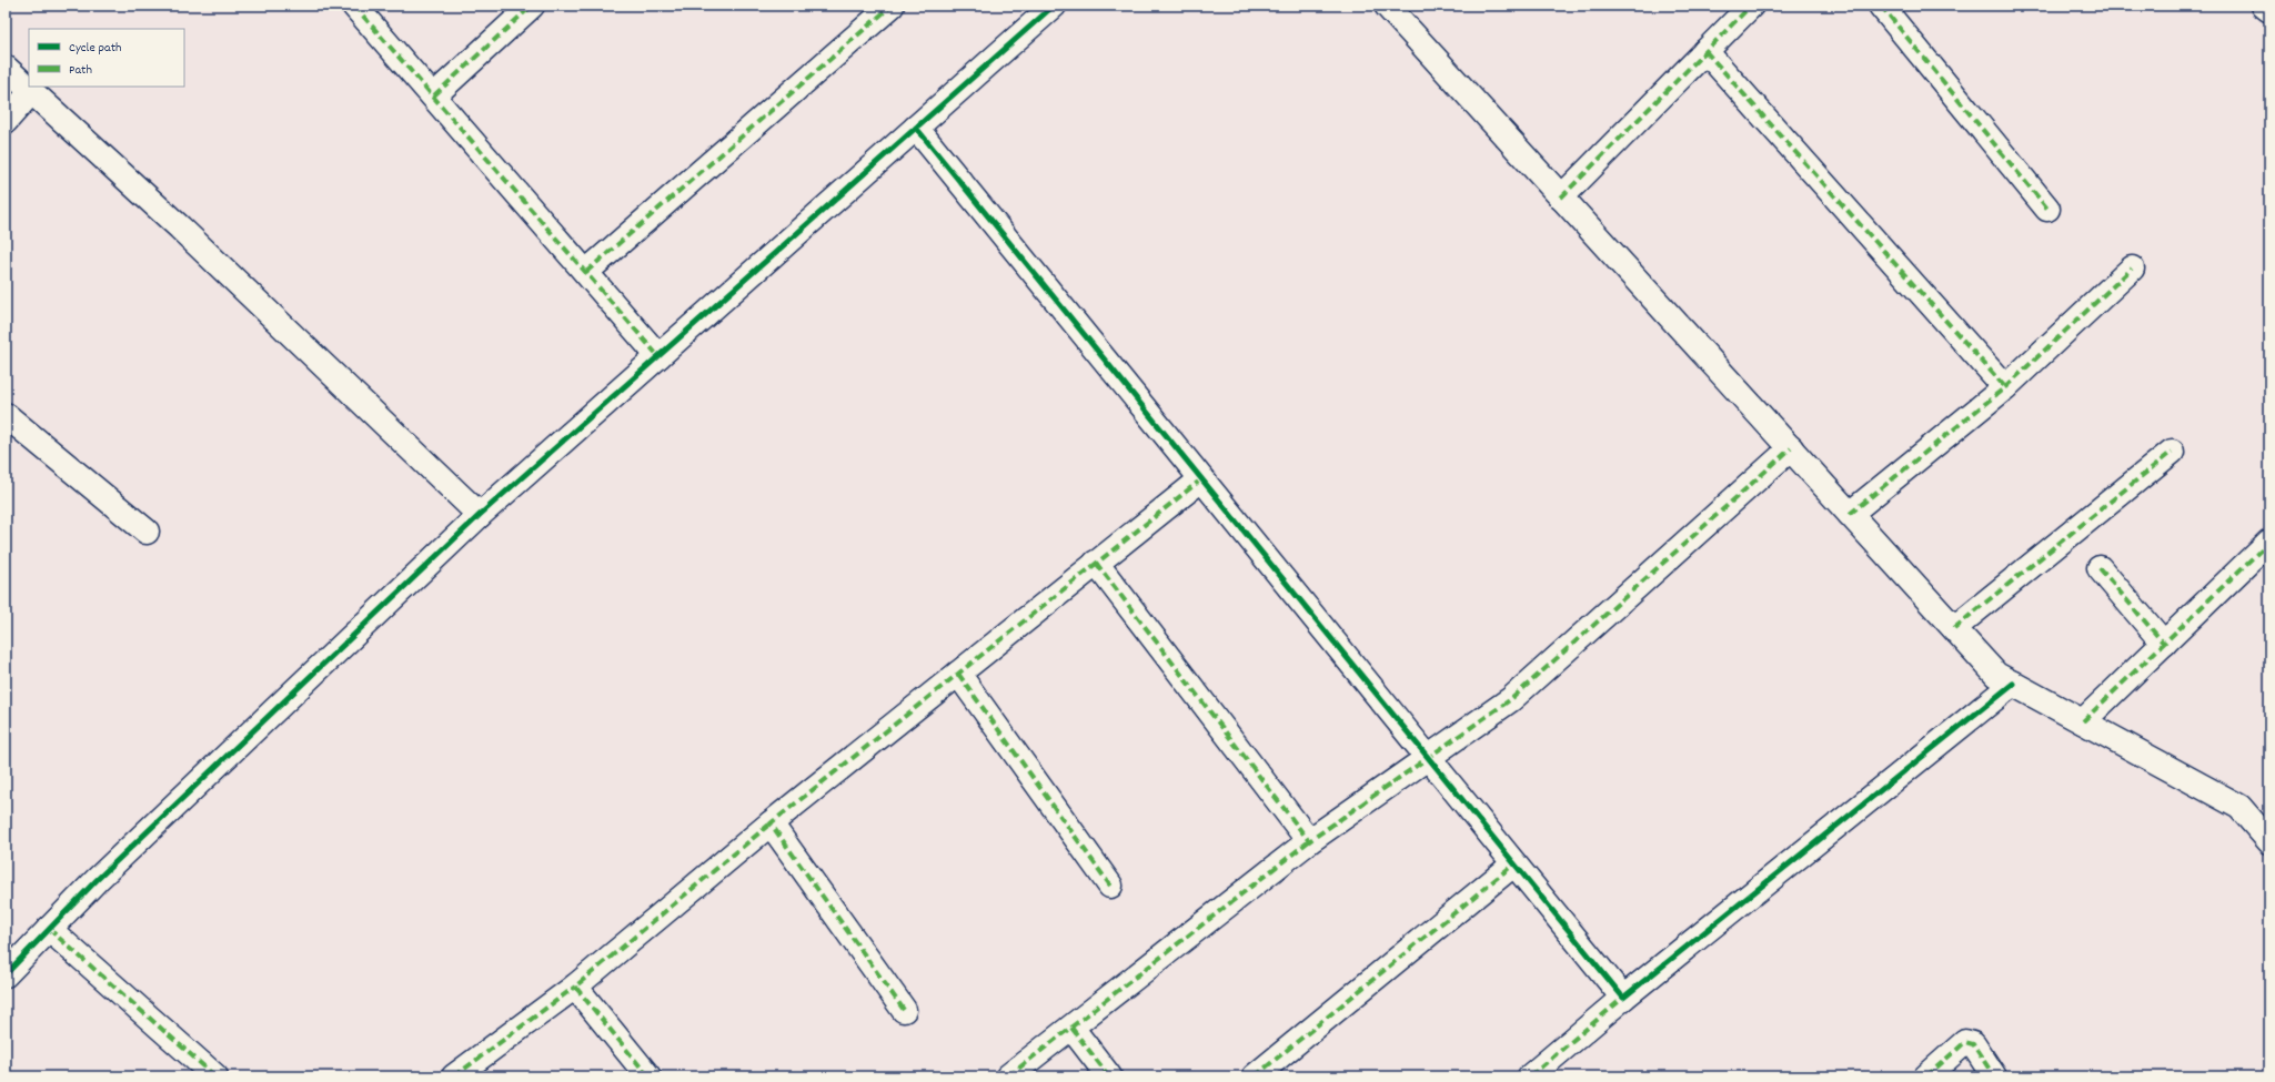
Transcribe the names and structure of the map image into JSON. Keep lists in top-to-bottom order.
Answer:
{
  "legend": ["Cycle path", "Path"]
}
